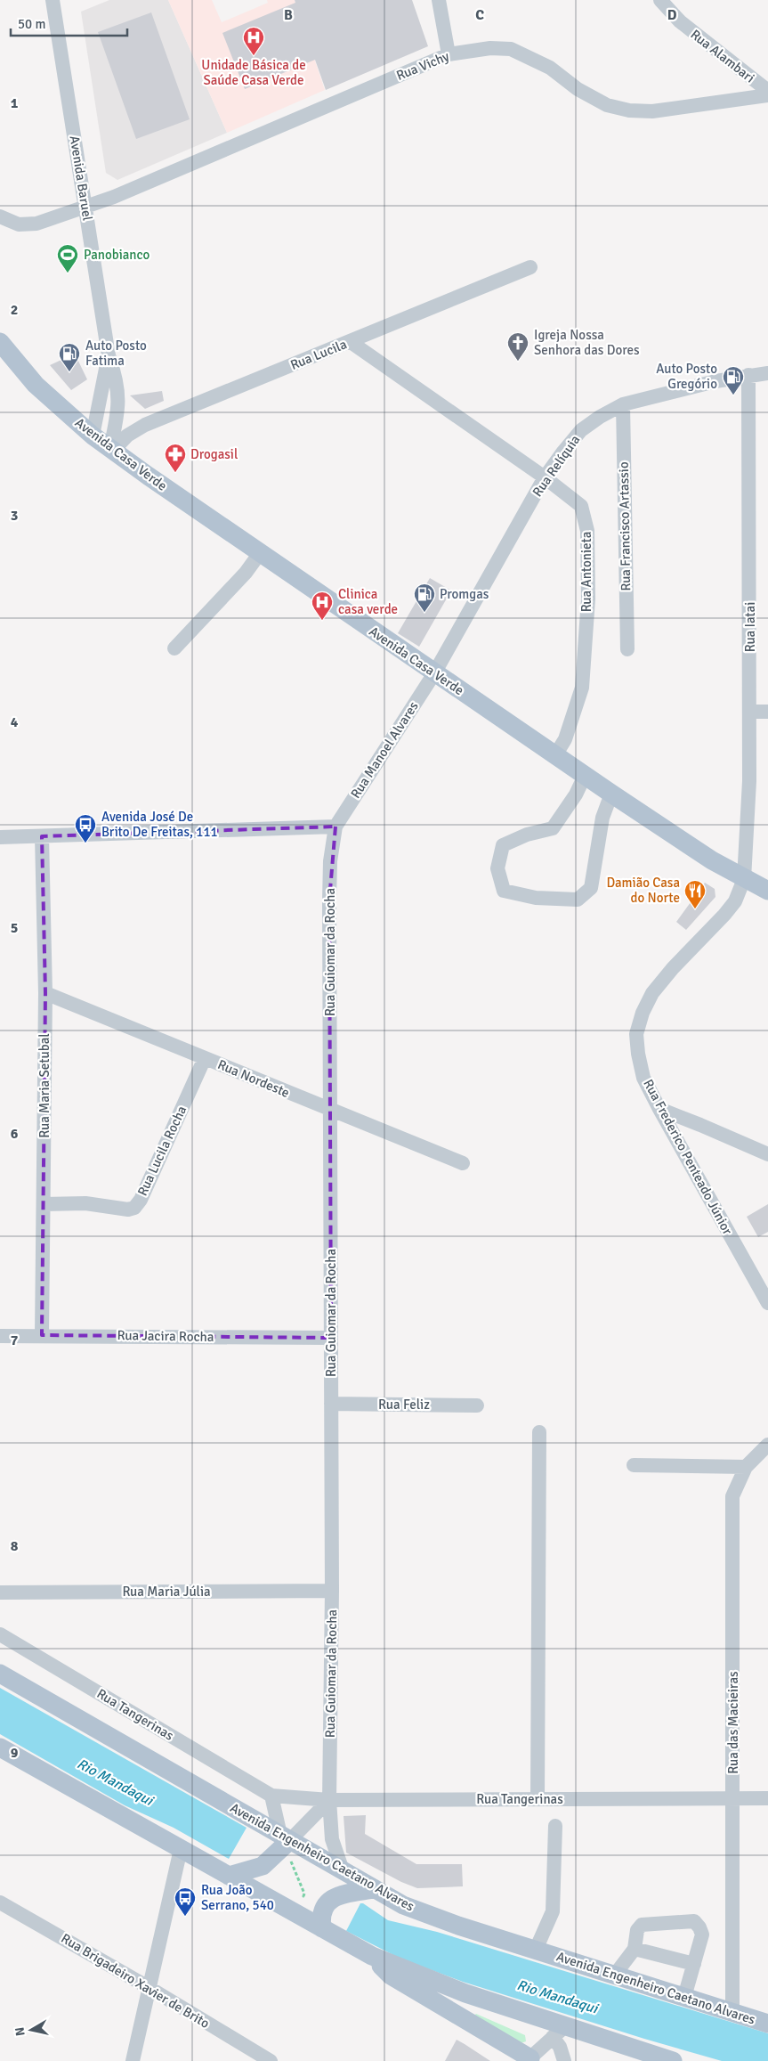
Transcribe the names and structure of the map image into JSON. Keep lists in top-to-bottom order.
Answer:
{
  "streets": {
    "main road": ["Avenida Casa Verde", "Avenida Engenheiro Caetano Alvares"],
    "street": [
      "Rua Alambari",
      "Rua Vichy",
      "Avenida Baruel",
      "Rua Lucila",
      "Rua Relíquia",
      "Rua Francisco Artassio",
      "Rua Antonieta",
      "Rua Iatai",
      "Rua Manoel Alvares",
      "Rua Guiomar da Rocha",
      "Rua Nordeste",
      "Rua Maria Setubal",
      "Rua Lucila Rocha",
      "Rua Frederico Penteado Júnior",
      "Rua Jacira Rocha",
      "Rua Feliz",
      "Rua Maria Júlia",
      "Rua Tangerinas",
      "Rua das Macieiras",
      "Rua Brigadeiro Xavier de Brito"
    ]
  },
  "crossings": [
    ["Rua Vichy", "Avenida Baruel"],
    ["Avenida Baruel", "Rua Lucila"],
    ["Avenida Baruel", "Avenida Casa Verde"],
    ["Rua Lucila", "Avenida Casa Verde"],
    ["Rua Lucila", "Rua Antonieta"],
    ["Avenida Casa Verde", "Rua Relíquia"],
    ["Avenida Casa Verde", "Rua Antonieta"],
    ["Avenida Casa Verde", "Rua Iatai"],
    ["Avenida Casa Verde", "Rua Manoel Alvares"],
    ["Avenida Casa Verde", "Rua Frederico Penteado Júnior"],
    ["Rua Relíquia", "Rua Francisco Artassio"],
    ["Rua Relíquia", "Rua Antonieta"],
    ["Rua Relíquia", "Rua Iatai"],
    ["Rua Relíquia", "Rua Manoel Alvares"],
    ["Rua Iatai", "Rua Frederico Penteado Júnior"],
    ["Rua Manoel Alvares", "Rua Guiomar da Rocha"],
    ["Rua Guiomar da Rocha", "Rua Nordeste"],
    ["Rua Guiomar da Rocha", "Rua Jacira Rocha"],
    ["Rua Guiomar da Rocha", "Rua Feliz"],
    ["Rua Guiomar da Rocha", "Rua Maria Júlia"],
    ["Rua Guiomar da Rocha", "Rua Tangerinas"],
    ["Rua Guiomar da Rocha", "Avenida Engenheiro Caetano Alvares"],
    ["Rua Nordeste", "Rua Maria Setubal"],
    ["Rua Nordeste", "Rua Lucila Rocha"],
    ["Rua Maria Setubal", "Rua Lucila Rocha"],
    ["Rua Maria Setubal", "Rua Jacira Rocha"],
    ["Rua Tangerinas", "Rua das Macieiras"],
    ["Rua das Macieiras", "Avenida Engenheiro Caetano Alvares"]
  ],
  "water": ["Rio Mandaqui"],
  "places": {
    "hospital": ["Unidade Básica de Saúde Casa Verde", "Clinica casa verde"],
    "sports": ["Panobianco"],
    "church": ["Igreja Nossa Senhora das Dores"],
    "fuel station": ["Auto Posto Fatima", "Auto Posto Gregório", "Promgas"],
    "pharmacy": ["Drogasil"],
    "bus stop": ["Avenida José De Brito De Freitas, 111", "Rua João Serrano, 540"],
    "restaurant": ["Damião Casa do Norte"]
  },
  "scale_bar": "50 m",
  "north": "left",
  "grid": {
    "columns": ["B", "C", "D"],
    "rows": [
      "1",
      "2",
      "3",
      "4",
      "5",
      "6",
      "7",
      "8",
      "9"
    ]
  }
}
